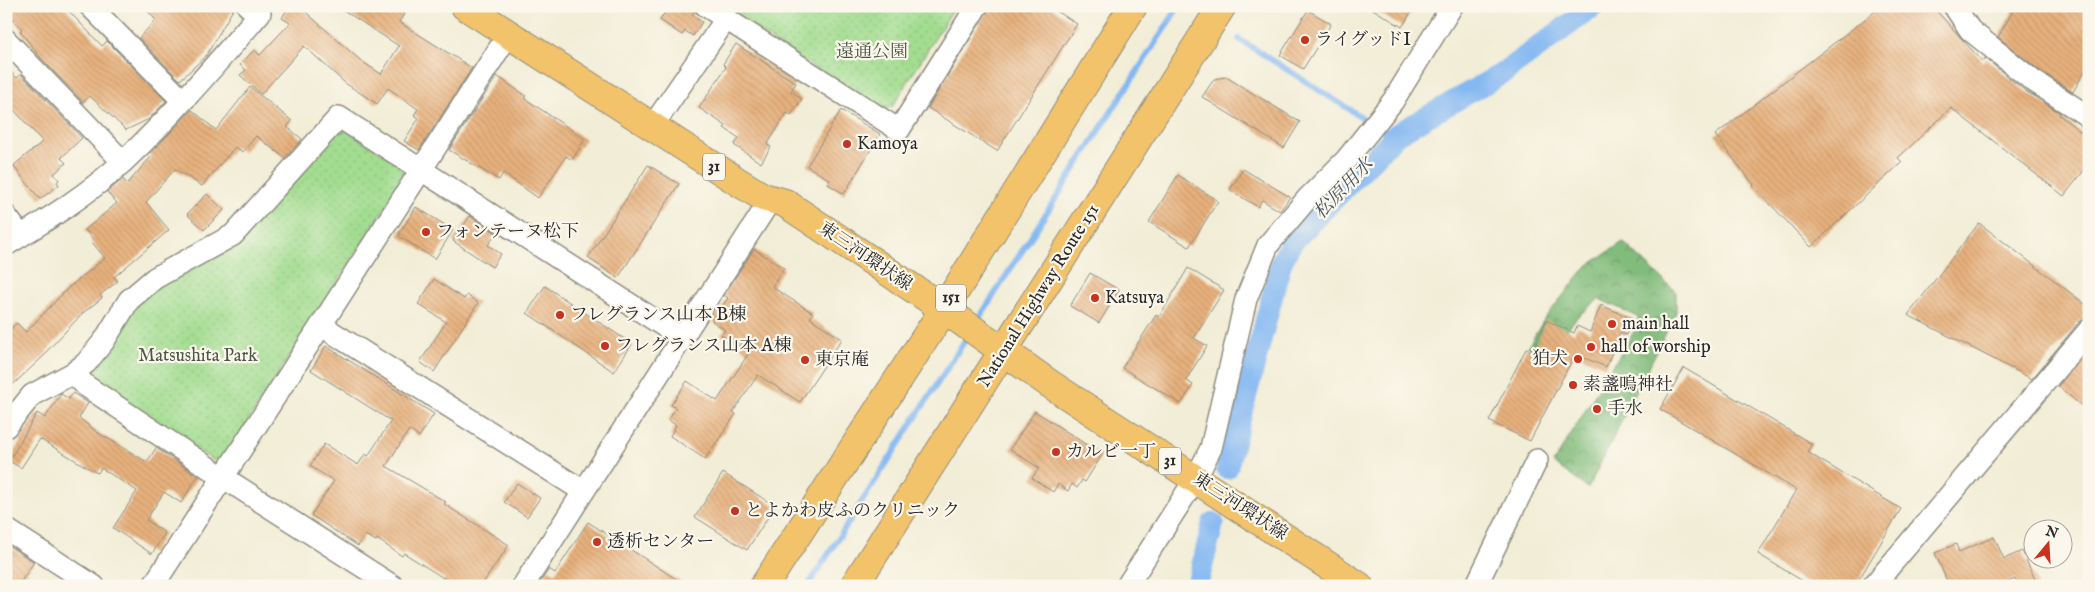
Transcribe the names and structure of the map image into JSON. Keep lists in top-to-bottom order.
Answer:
{
  "streets": {
    "main road": [
      "31",
      "東三河環状線",
      "National Highway Route 151",
      "151"
    ]
  },
  "crossings": [
    ["東三河環状線", "National Highway Route 151"],
    ["東三河環状線", "151"]
  ],
  "water": ["松原用水"],
  "parks": ["遠通公園", "Matsushita Park"],
  "places": [
    "ライグッドI",
    "Kamoya",
    "フォンテーヌ松下",
    "Katsuya",
    "フレグランス山本 B棟",
    "main hall",
    "フレグランス山本 A棟",
    "hall of worship",
    "狛犬",
    "東京庵",
    "素盞嗚神社",
    "手水",
    "カルビ一丁",
    "とよかわ皮ふのクリニック",
    "透析センター"
  ],
  "north": "top"
}
